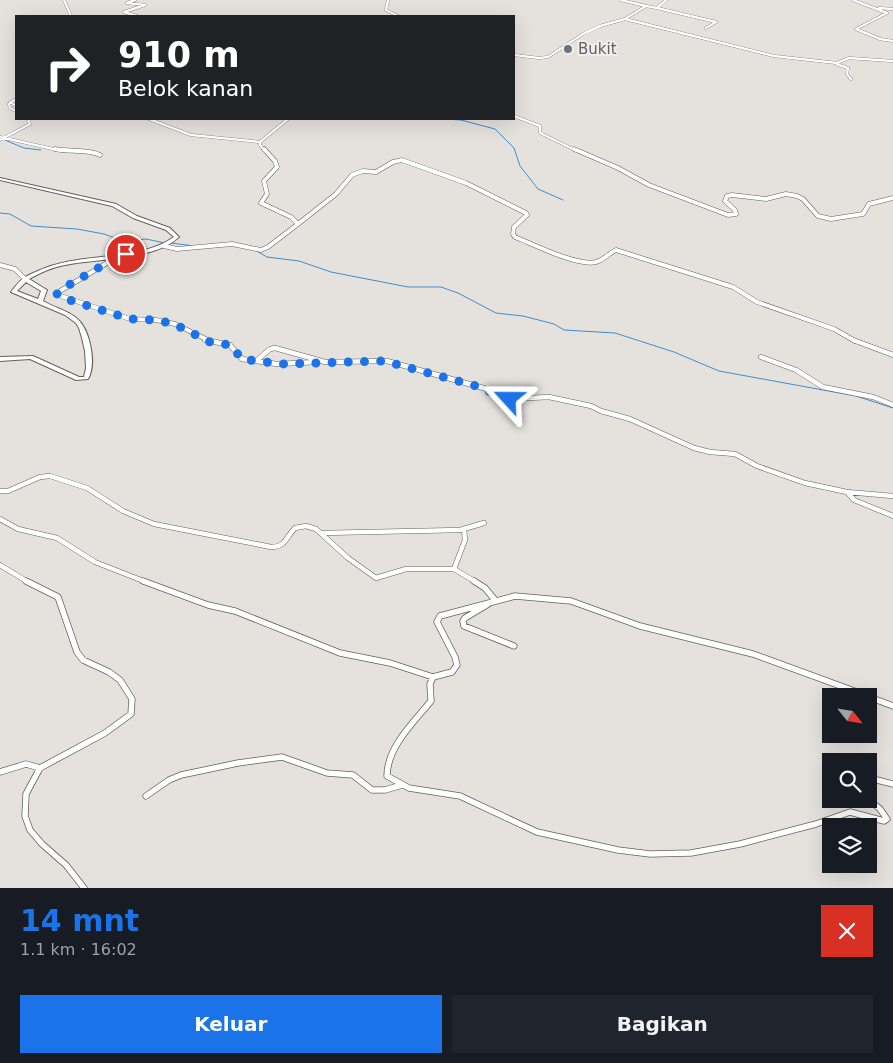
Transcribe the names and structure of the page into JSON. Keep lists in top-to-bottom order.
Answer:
{
  "places": ["Bukit"],
  "north": "bottom right",
  "page": {
    "turn": ["910 m", "Belok kanan"],
    "heading": ["14 mnt", "1.1 km · 16:02"],
    "buttons": ["Keluar", "Bagikan"]
  }
}
